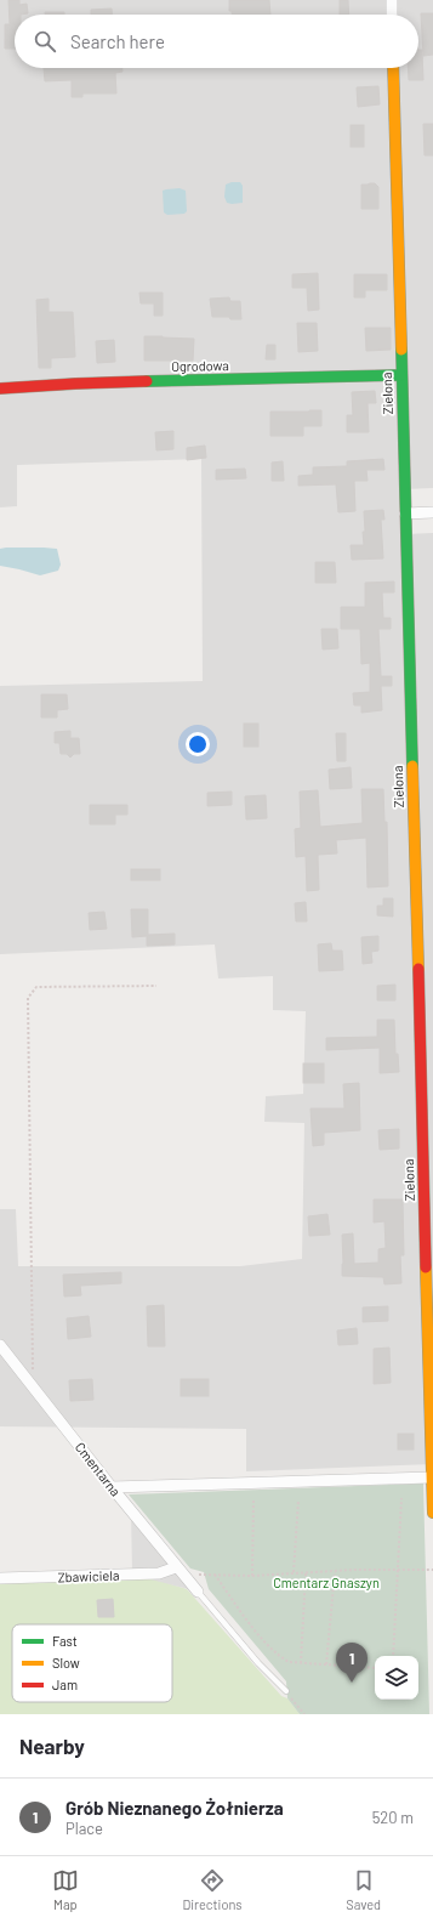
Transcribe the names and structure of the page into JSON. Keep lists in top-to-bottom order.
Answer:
{
  "streets": {
    "street": [
      "Ogrodowa",
      "Zielona",
      "Cmentarna",
      "Zbawiciela"
    ]
  },
  "crossings": [
    ["Ogrodowa", "Zielona"],
    ["Cmentarna", "Zbawiciela"]
  ],
  "parks": ["Cmentarz Gnaszyn"],
  "legend": ["Fast", "Slow", "Jam"],
  "page": {
    "search": "Search here",
    "pins": "1",
    "heading": "Nearby",
    "list": [
      {
        "mark": "1",
        "name": "Grób Nieznanego Żołnierza",
        "note": "Place",
        "value": "520 m"
      }
    ],
    "nav": ["Map", "Directions", "Saved"]
  }
}
